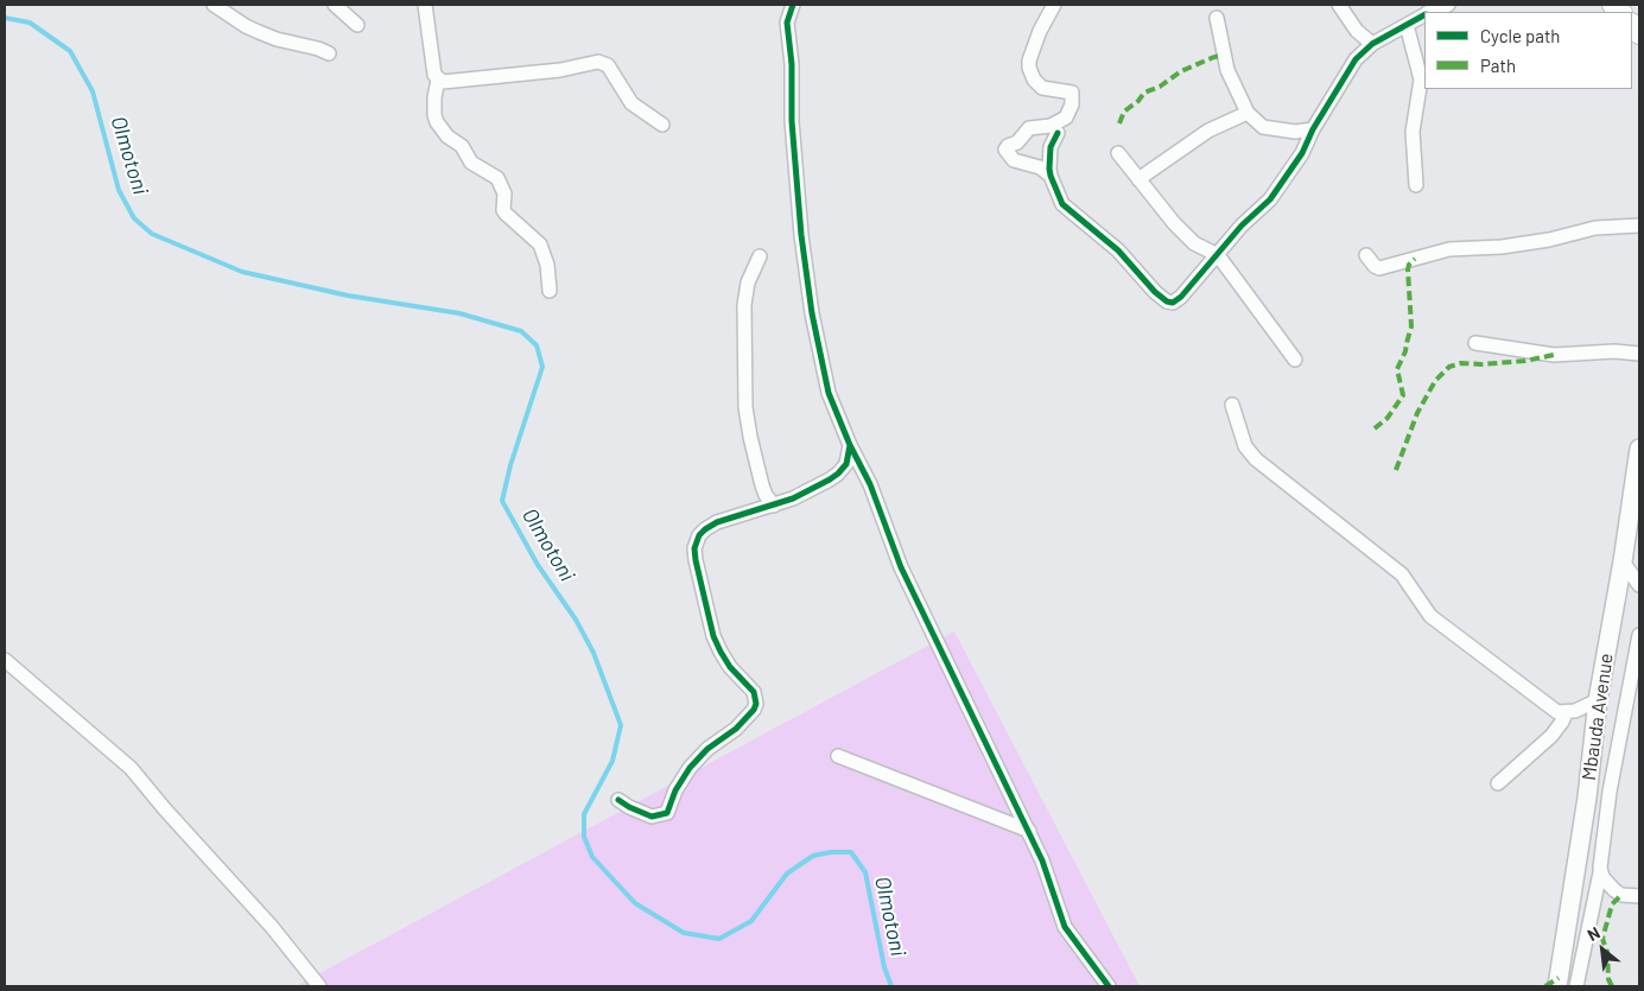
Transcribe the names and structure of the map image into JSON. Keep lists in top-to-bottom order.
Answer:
{
  "streets": {
    "street": ["Mbauda Avenue"]
  },
  "water": ["Olmotoni"],
  "legend": ["Cycle path", "Path"],
  "north": "top left"
}
